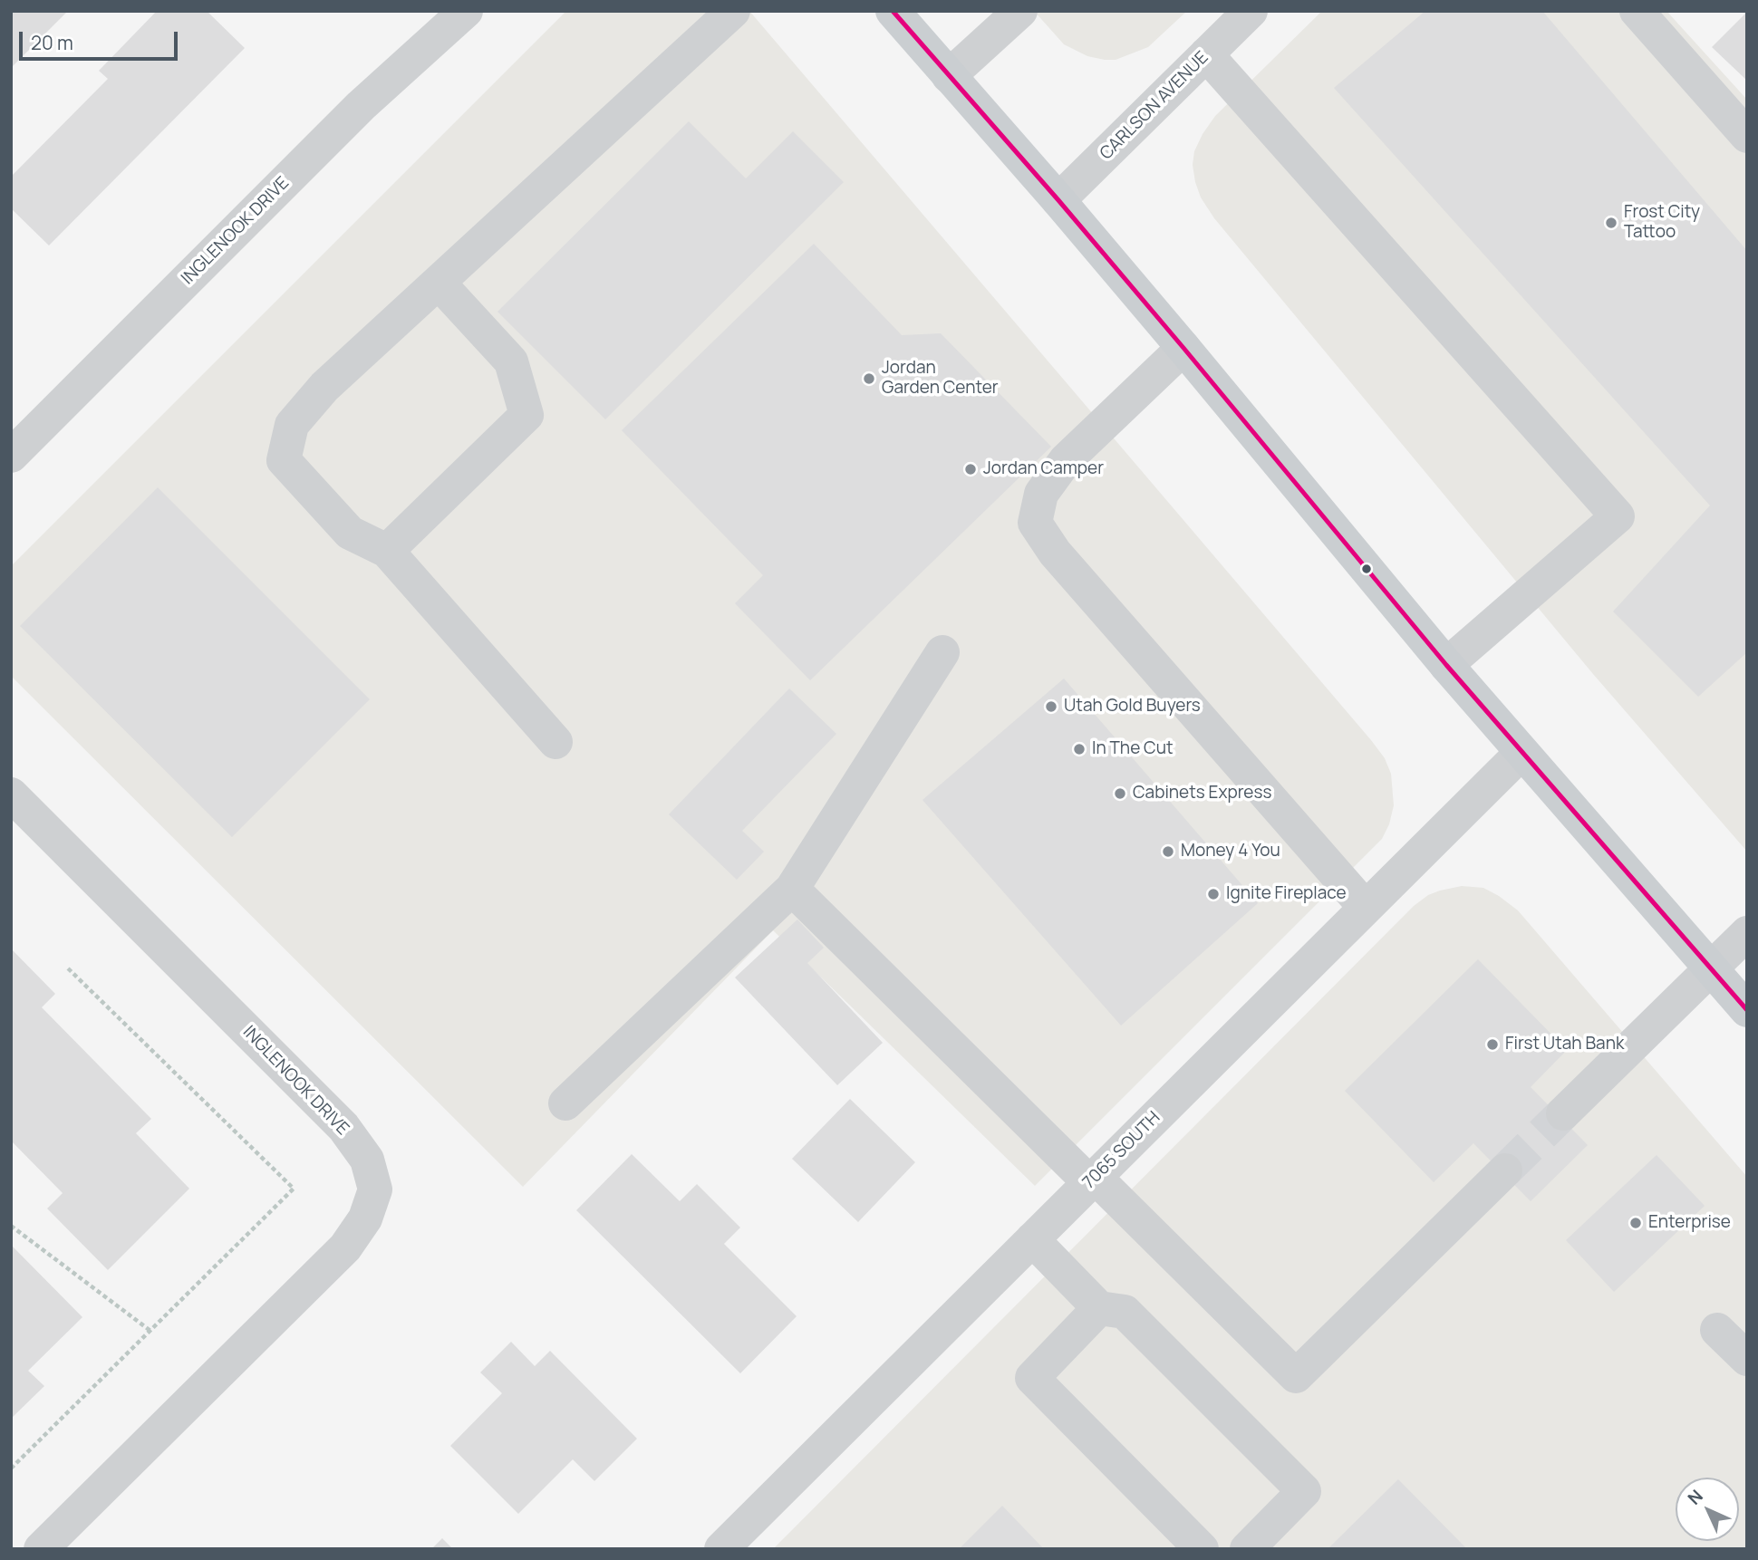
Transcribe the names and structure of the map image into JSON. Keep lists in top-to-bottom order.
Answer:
{
  "streets": {
    "street": ["CARLSON AVENUE", "INGLENOOK DRIVE", "7065 SOUTH"]
  },
  "places": [
    "Frost City Tattoo",
    "Jordan Garden Center",
    "Jordan Camper",
    "Utah Gold Buyers",
    "In The Cut",
    "Cabinets Express",
    "Money 4 You",
    "Ignite Fireplace",
    "First Utah Bank",
    "Enterprise"
  ],
  "scale_bar": "20 m",
  "north": "top left"
}
